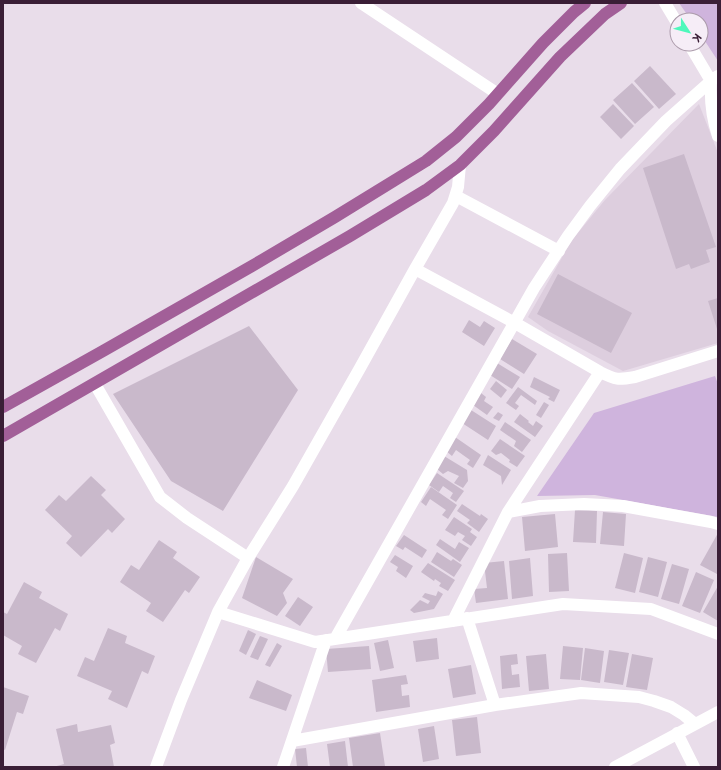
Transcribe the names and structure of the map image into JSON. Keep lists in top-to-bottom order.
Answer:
{
  "north": "bottom right"
}
